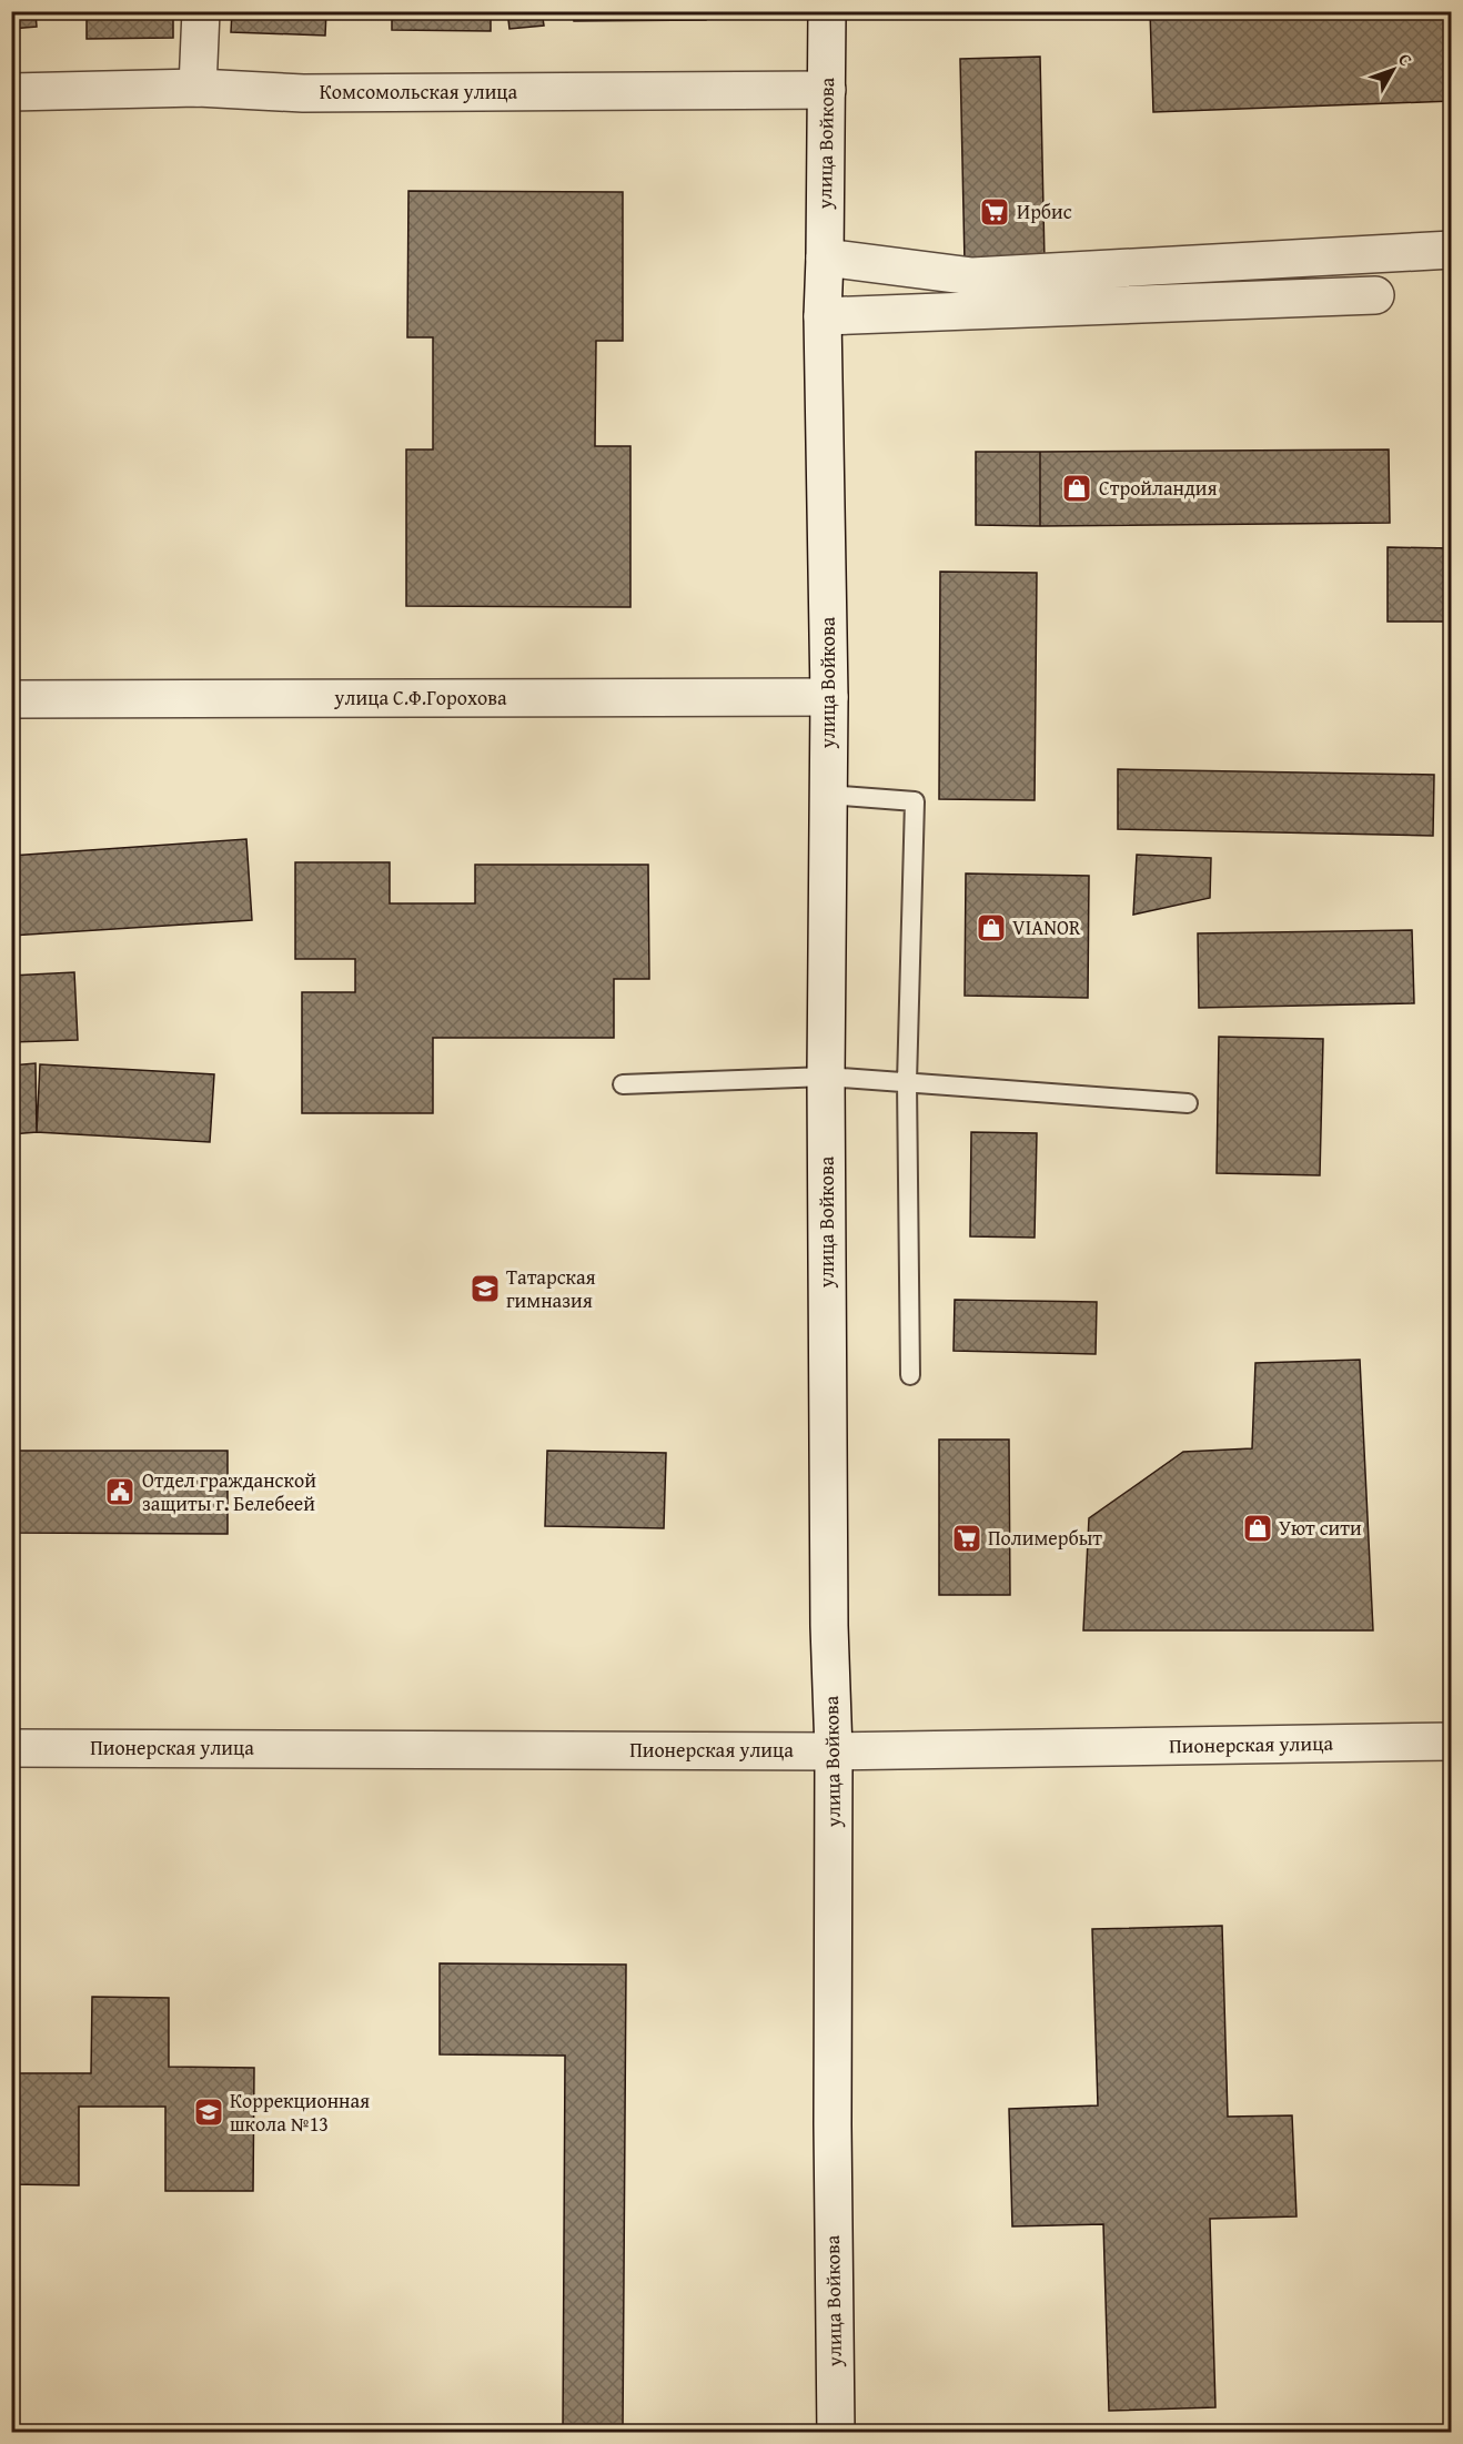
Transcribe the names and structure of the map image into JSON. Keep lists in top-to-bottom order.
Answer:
{
  "streets": {
    "street": [
      "Комсомольская улица",
      "улица Войкова",
      "улица С.Ф.Горохова",
      "Пионерская улица"
    ]
  },
  "crossings": [
    ["Комсомольская улица", "улица Войкова"],
    ["улица Войкова", "улица С.Ф.Горохова"],
    ["улица Войкова", "Пионерская улица"]
  ],
  "places": {
    "supermarket": ["Ирбис", "Полимербыт"],
    "shop": ["Стройландия", "VIANOR", "Уют сити"],
    "school or university": ["Татарская гимназия", "Коррекционная школа №13"],
    "public building": ["Отдел гражданской защиты г. Белебеей"]
  },
  "north": "top right"
}
